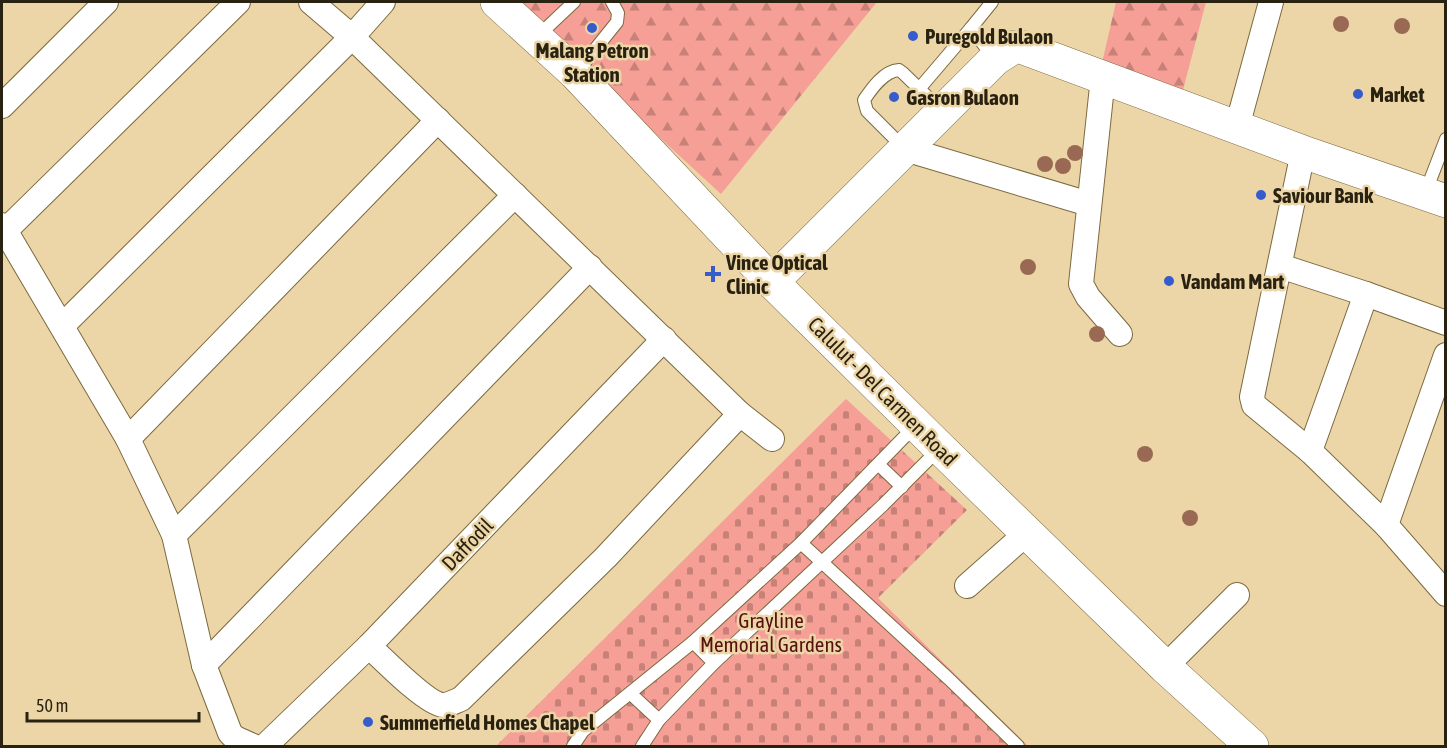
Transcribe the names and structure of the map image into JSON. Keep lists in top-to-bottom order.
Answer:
{
  "streets": {
    "main road": ["Calulut - Del Carmen Road"],
    "street": ["Daffodil"]
  },
  "parks": ["Grayline Memorial Gardens"],
  "places": {
    "other": [
      "Malang Petron Station",
      "Puregold Bulaon",
      "Market",
      "Gasron Bulaon",
      "Saviour Bank",
      "Vandam Mart",
      "Summerfield Homes Chapel"
    ],
    "health": ["Vince Optical Clinic"]
  },
  "scale_bar": "50 m"
}
